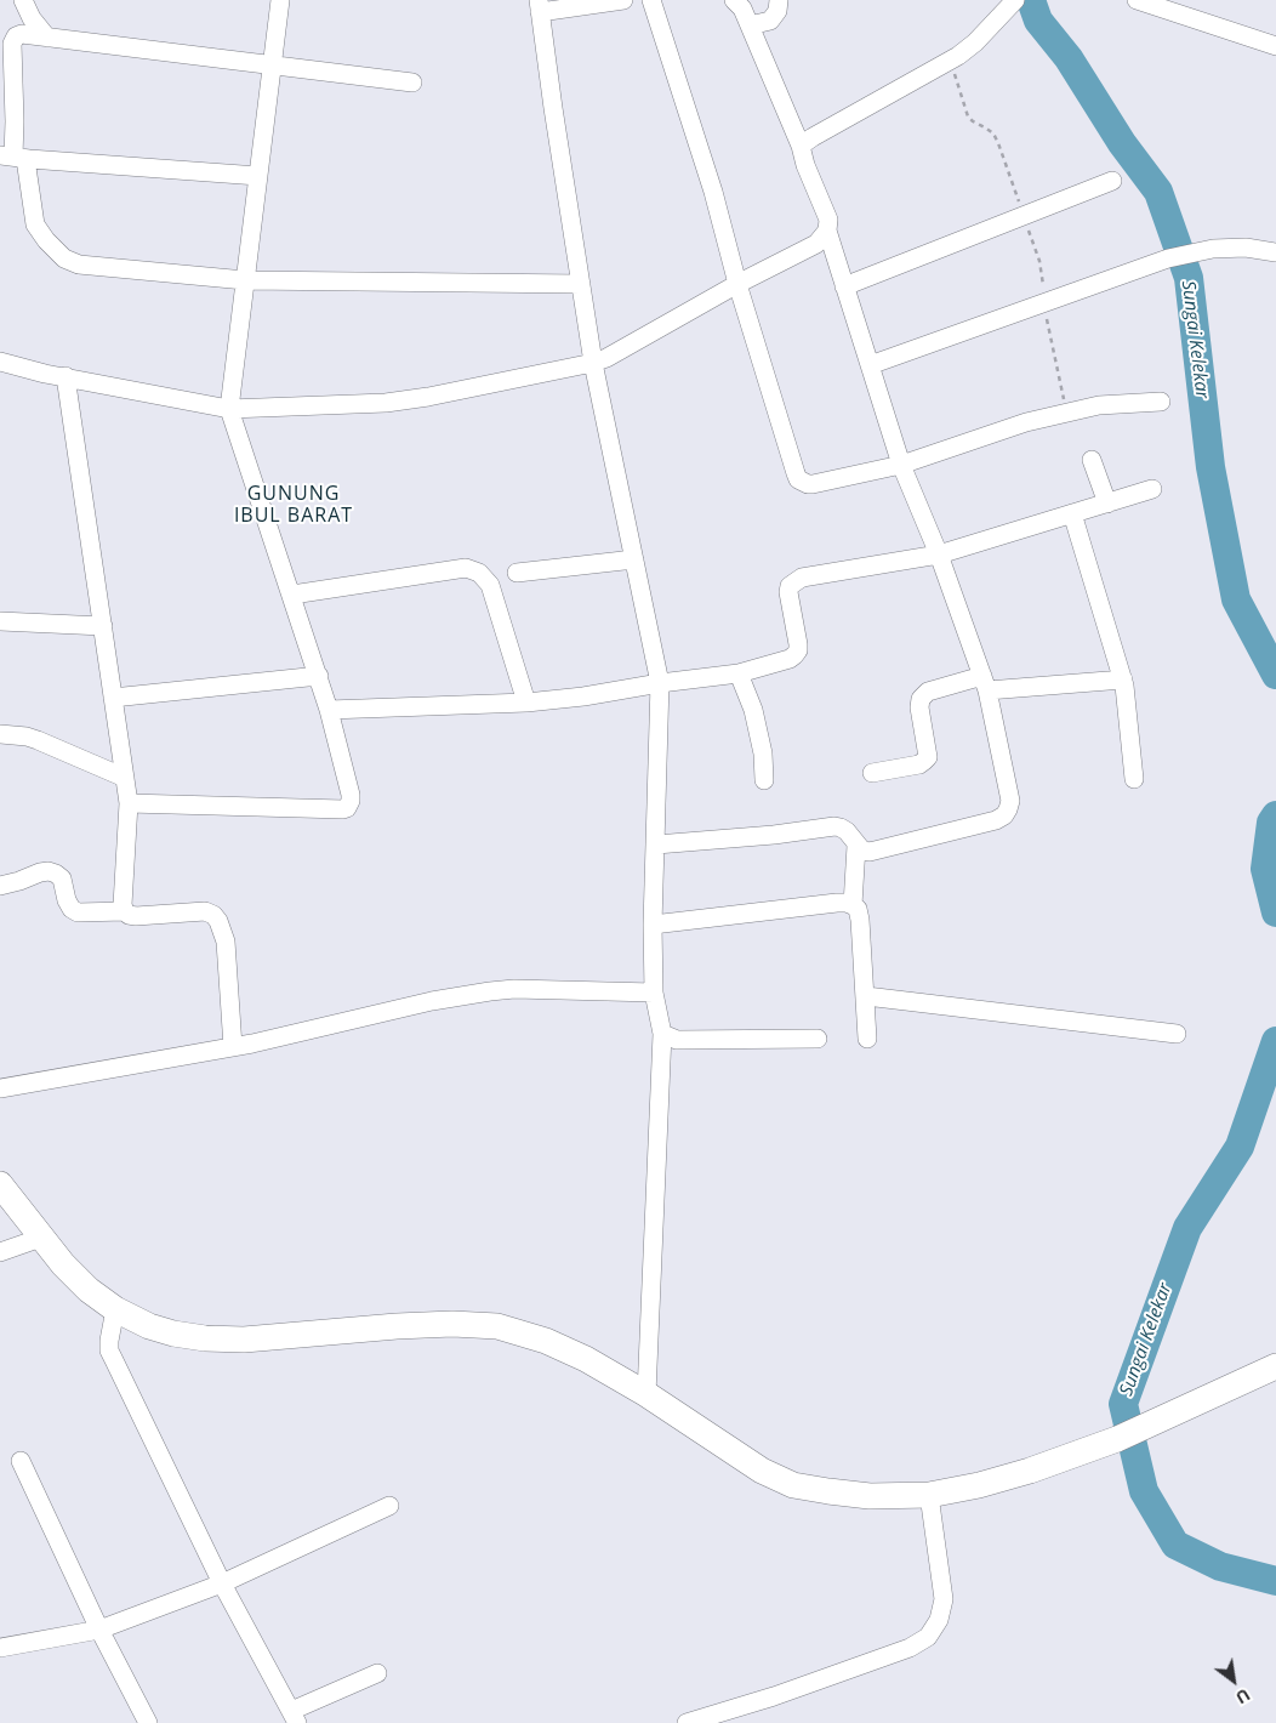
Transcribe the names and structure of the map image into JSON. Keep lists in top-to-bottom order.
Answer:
{
  "districts": ["GUNUNG IBUL BARAT"],
  "water": ["Sungai Kelekar"],
  "north": "bottom right"
}
